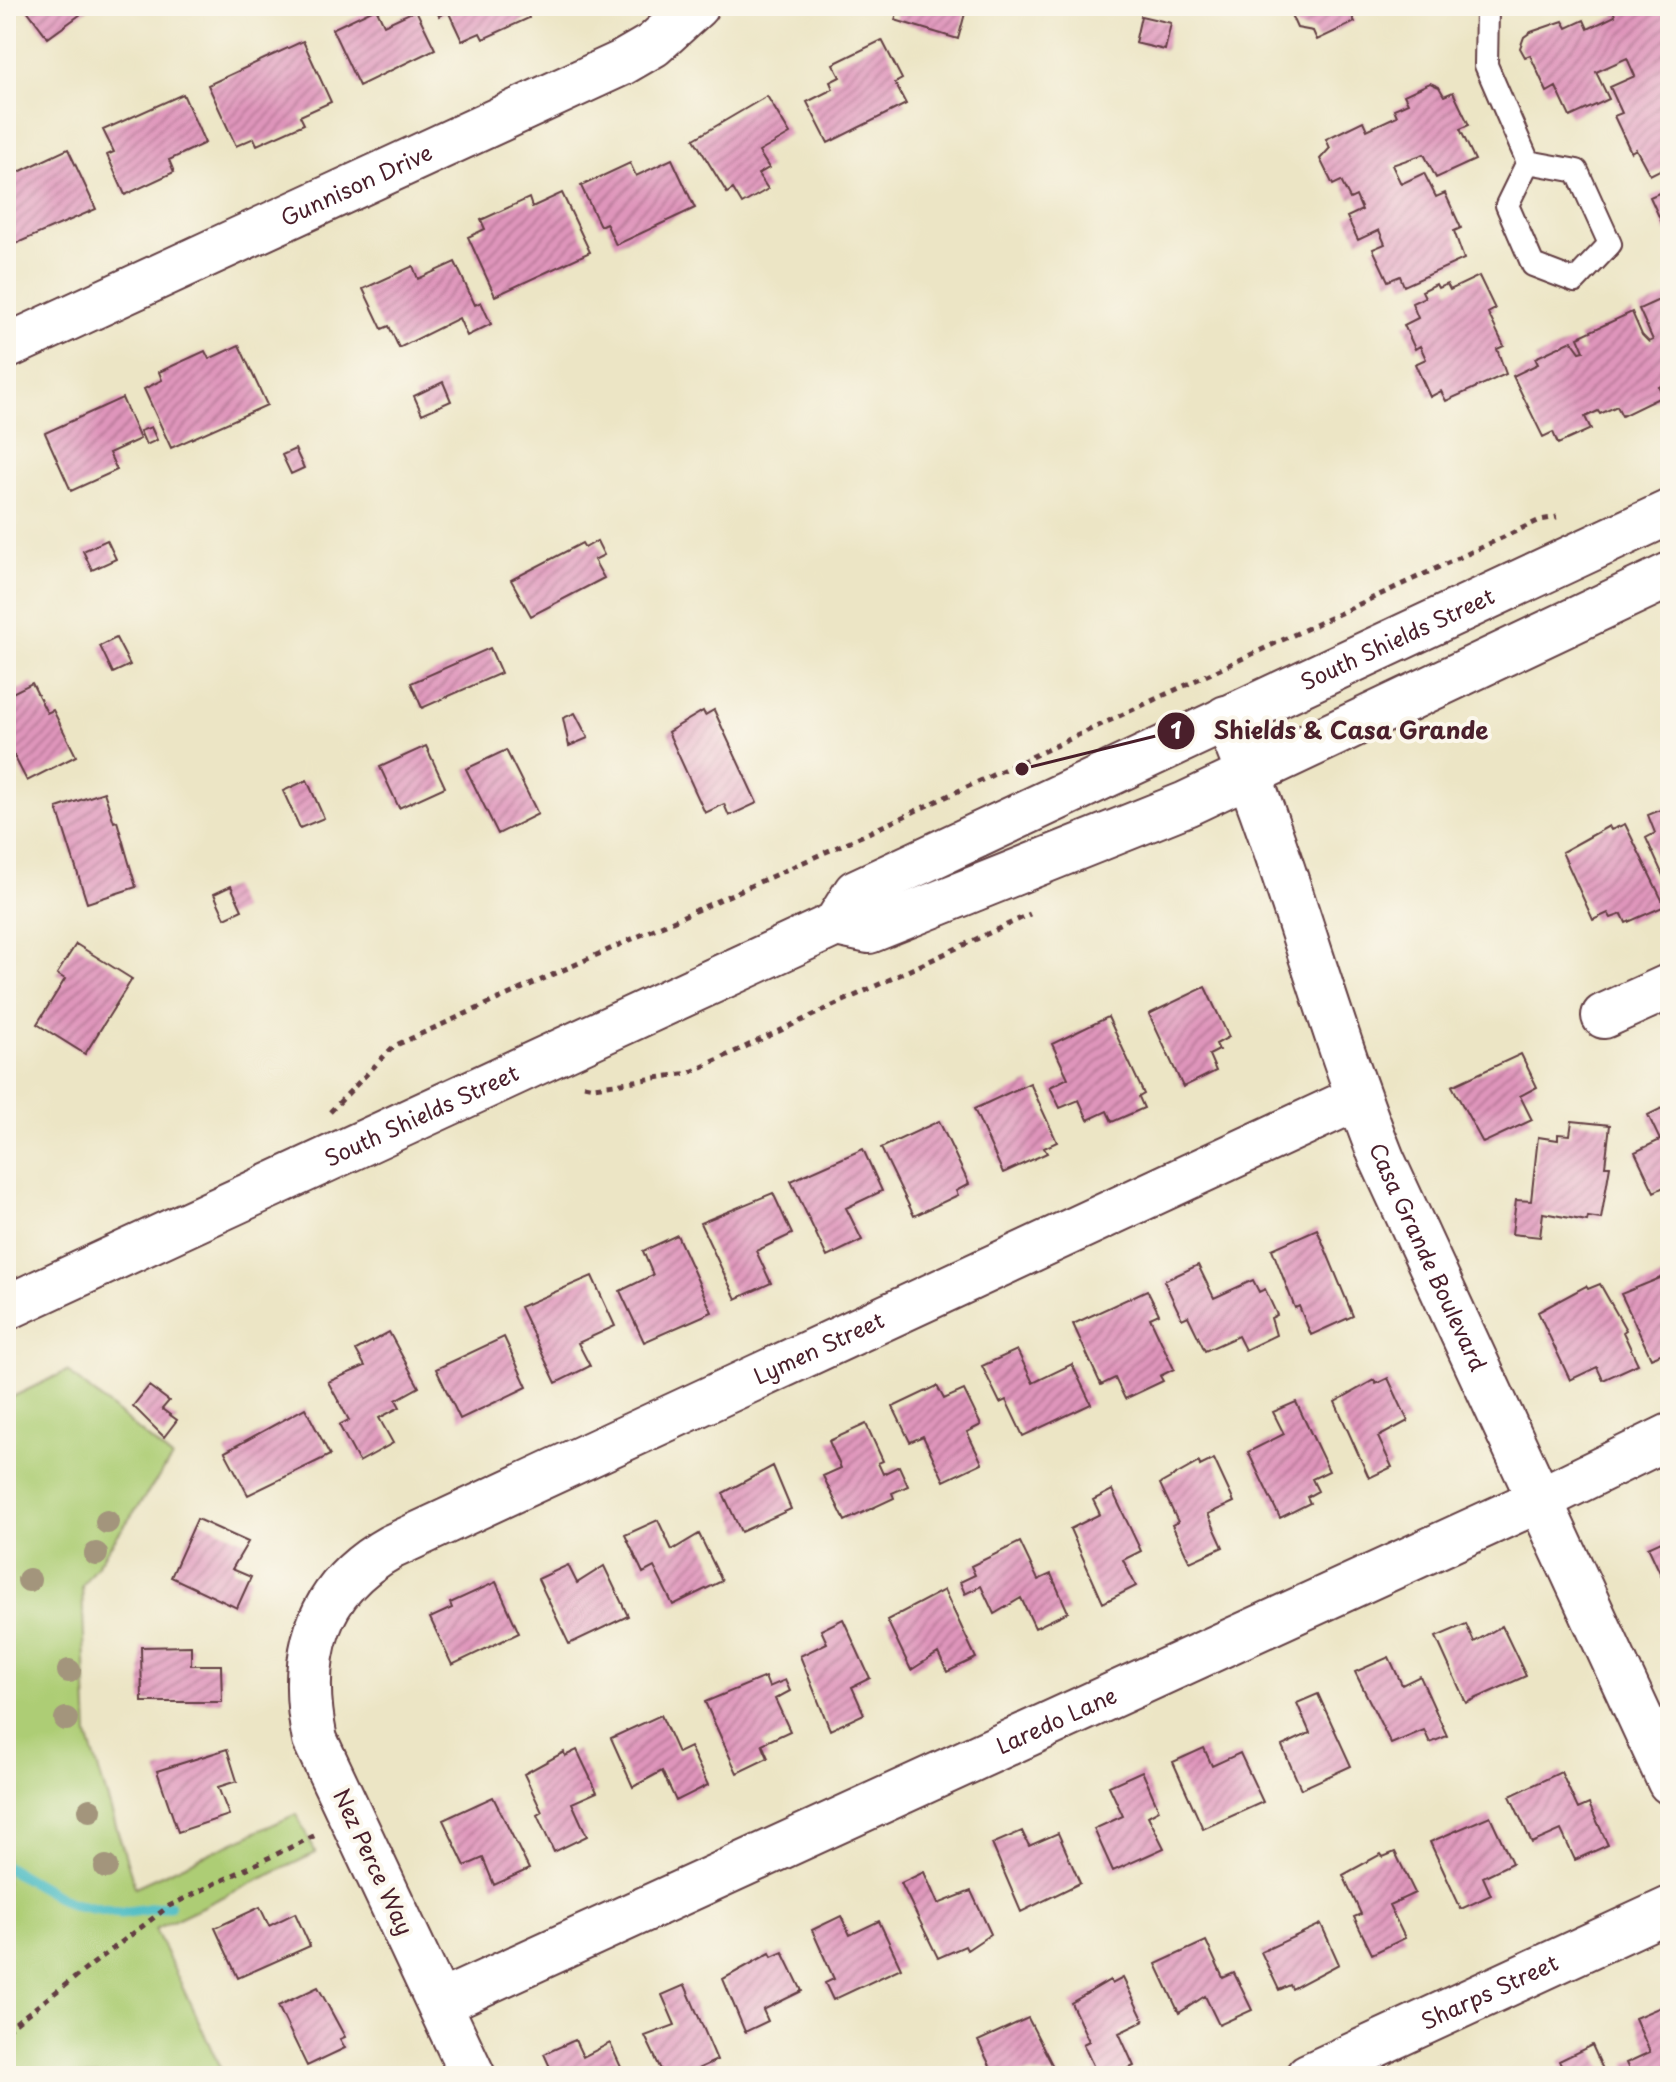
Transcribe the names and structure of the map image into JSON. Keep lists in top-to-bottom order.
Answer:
{
  "streets": {
    "street": [
      "Gunnison Drive",
      "South Shields Street",
      "Casa Grande Boulevard",
      "Lymen Street",
      "Laredo Lane",
      "Nez Perce Way",
      "Sharps Street"
    ]
  },
  "crossings": [
    ["South Shields Street", "Casa Grande Boulevard"],
    ["Casa Grande Boulevard", "Lymen Street"],
    ["Casa Grande Boulevard", "Laredo Lane"],
    ["Lymen Street", "Nez Perce Way"],
    ["Laredo Lane", "Nez Perce Way"]
  ],
  "places": ["Shields & Casa Grande"]
}
